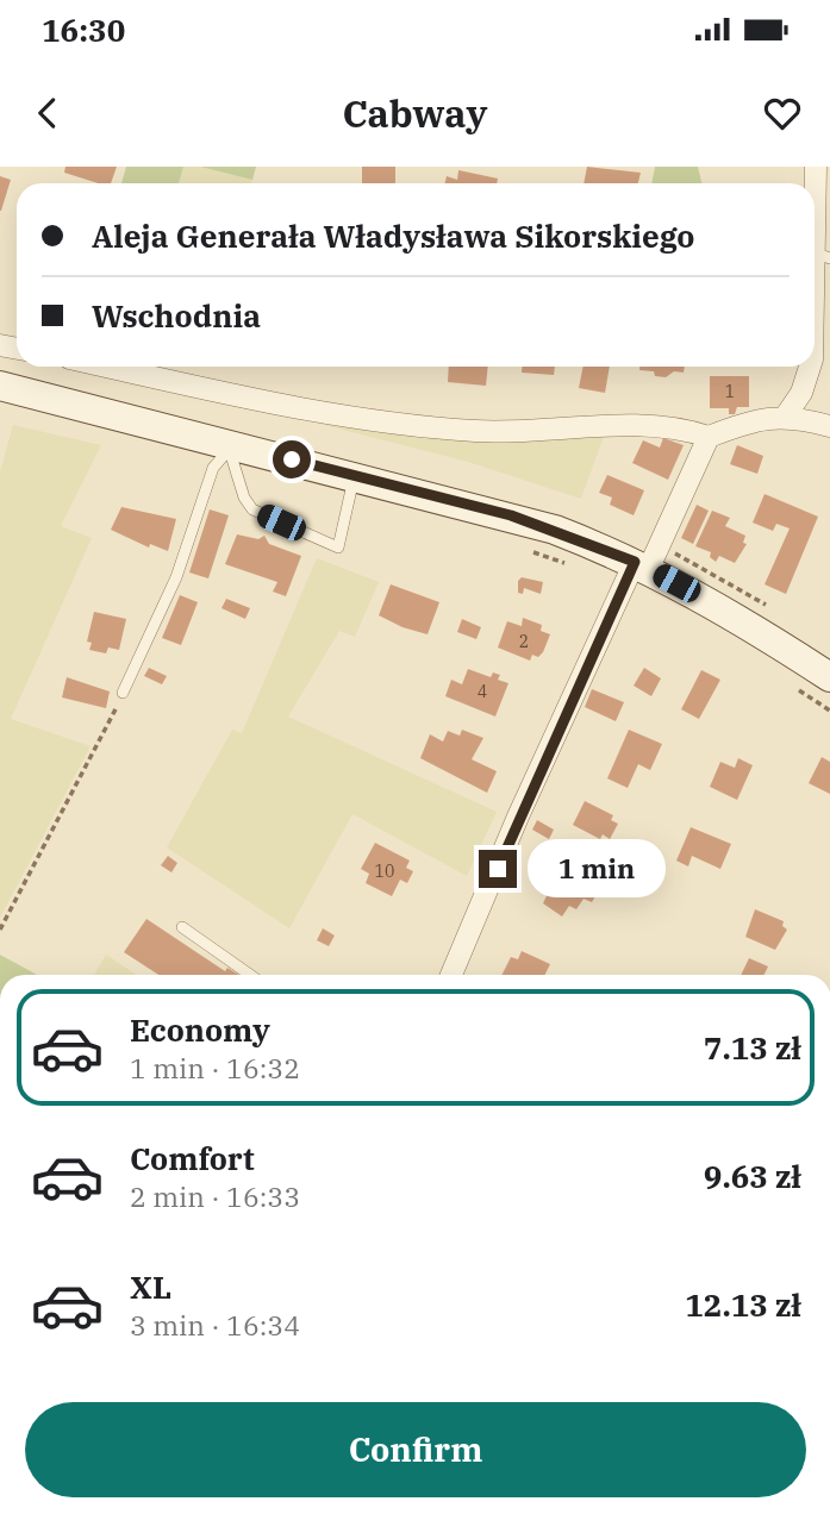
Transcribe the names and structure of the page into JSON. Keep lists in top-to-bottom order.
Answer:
{
  "house_numbers": [
    "1",
    "2",
    "4",
    "10"
  ],
  "page": {
    "status": "16:30",
    "header": "Cabway",
    "banner": ["Aleja Generała Władysława Sikorskiego", "Wschodnia"],
    "bubble": "1 min",
    "list": [
      {
        "name": "Economy",
        "note": "1 min · 16:32",
        "value": "7.13 zł"
      },
      {
        "name": "Comfort",
        "note": "2 min · 16:33",
        "value": "9.63 zł"
      },
      {
        "name": "XL",
        "note": "3 min · 16:34",
        "value": "12.13 zł"
      }
    ],
    "buttons": "Confirm"
  }
}
